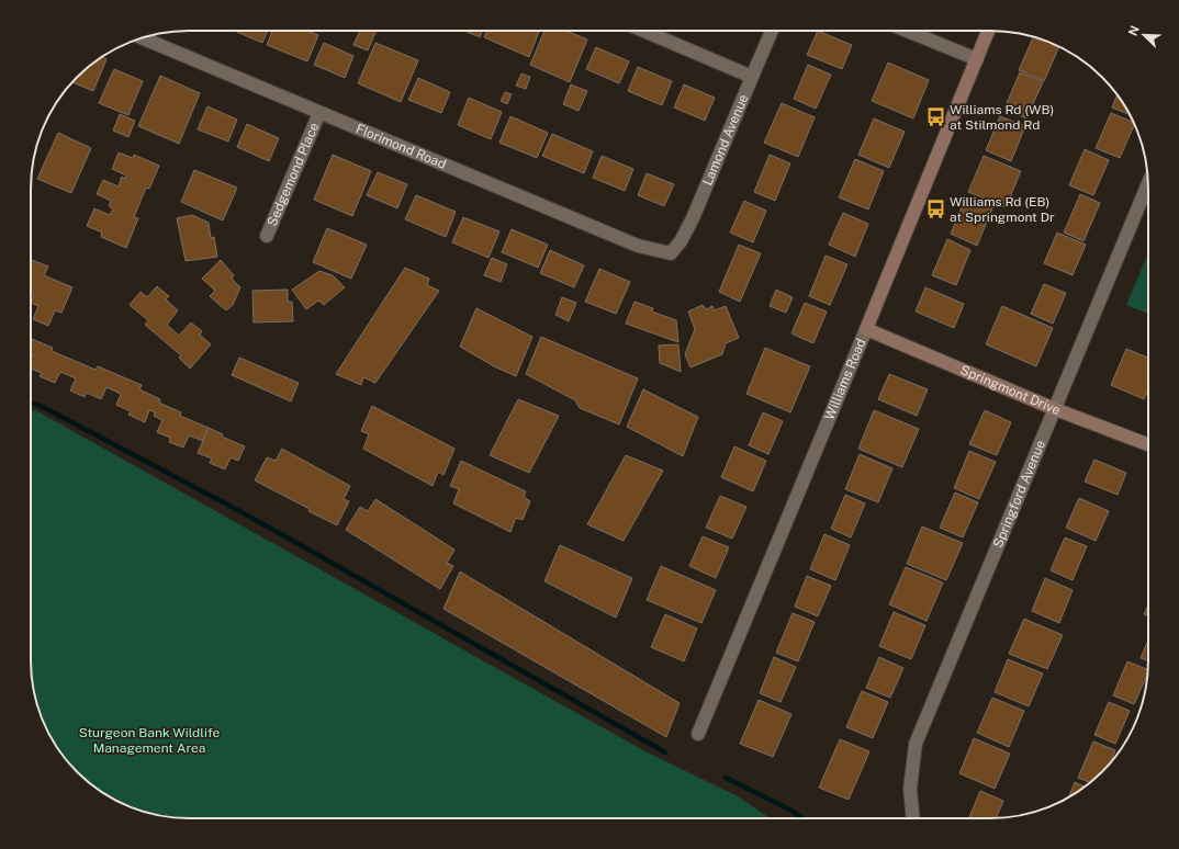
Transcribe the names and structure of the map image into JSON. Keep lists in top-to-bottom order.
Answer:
{
  "streets": {
    "street": [
      "Lamond Avenue",
      "Florimond Road",
      "Sedgemond Place",
      "Williams Road",
      "Springmont Drive",
      "Springford Avenue"
    ]
  },
  "crossings": [
    ["Lamond Avenue", "Florimond Road"],
    ["Florimond Road", "Sedgemond Place"],
    ["Williams Road", "Springmont Drive"],
    ["Springmont Drive", "Springford Avenue"]
  ],
  "parks": ["Sturgeon Bank Wildlife Management Area"],
  "places": {
    "bus stop": ["Williams Rd (WB) at Stilmond Rd", "Williams Rd (EB) at Springmont Dr"]
  },
  "north": "top left"
}
